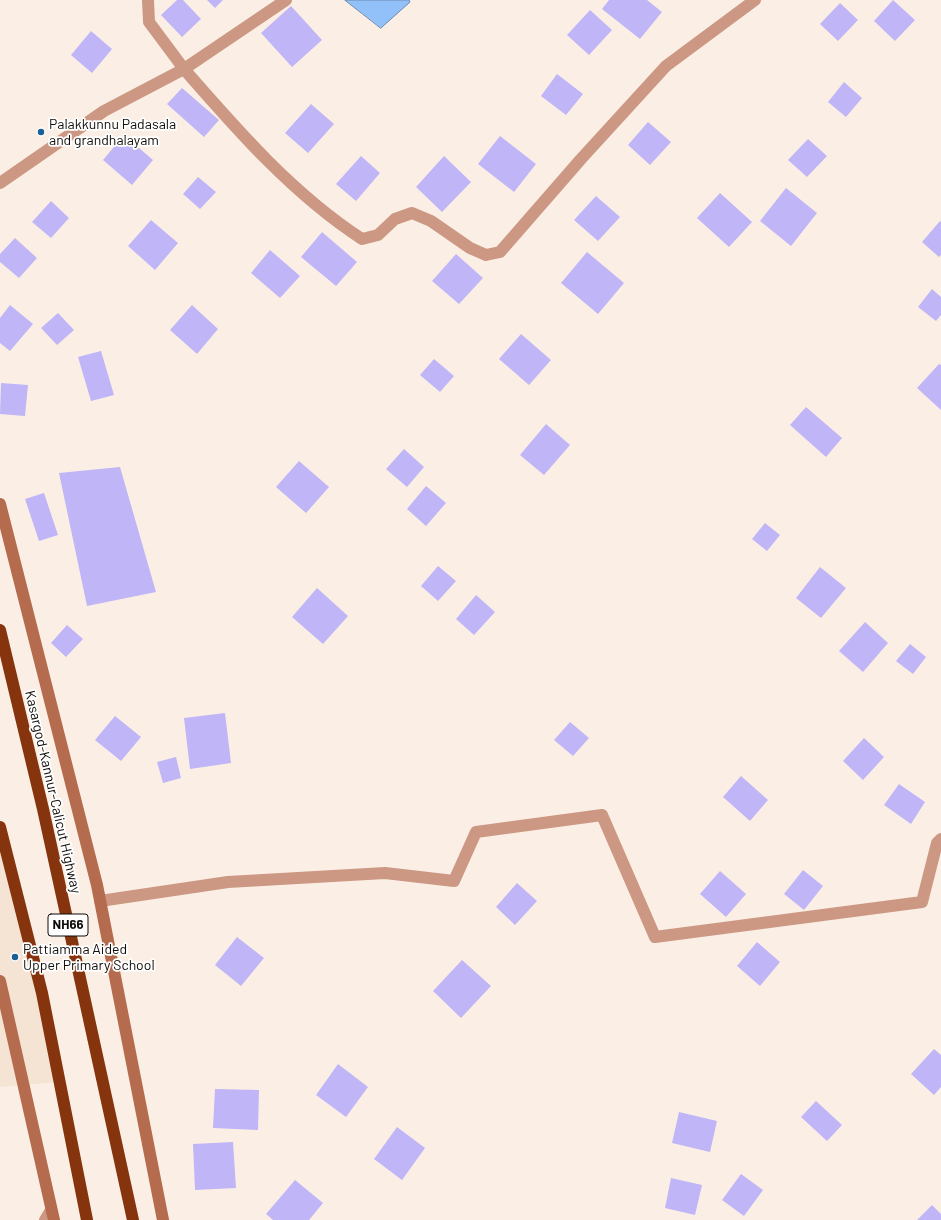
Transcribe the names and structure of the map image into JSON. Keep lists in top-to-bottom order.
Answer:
{
  "streets": {
    "highway": ["Kasargod-Kannur-Calicut Highway", "NH66"]
  },
  "places": ["Palakkunnu Padasala and grandhalayam", "Pattiamma Aided Upper Primary School"]
}
